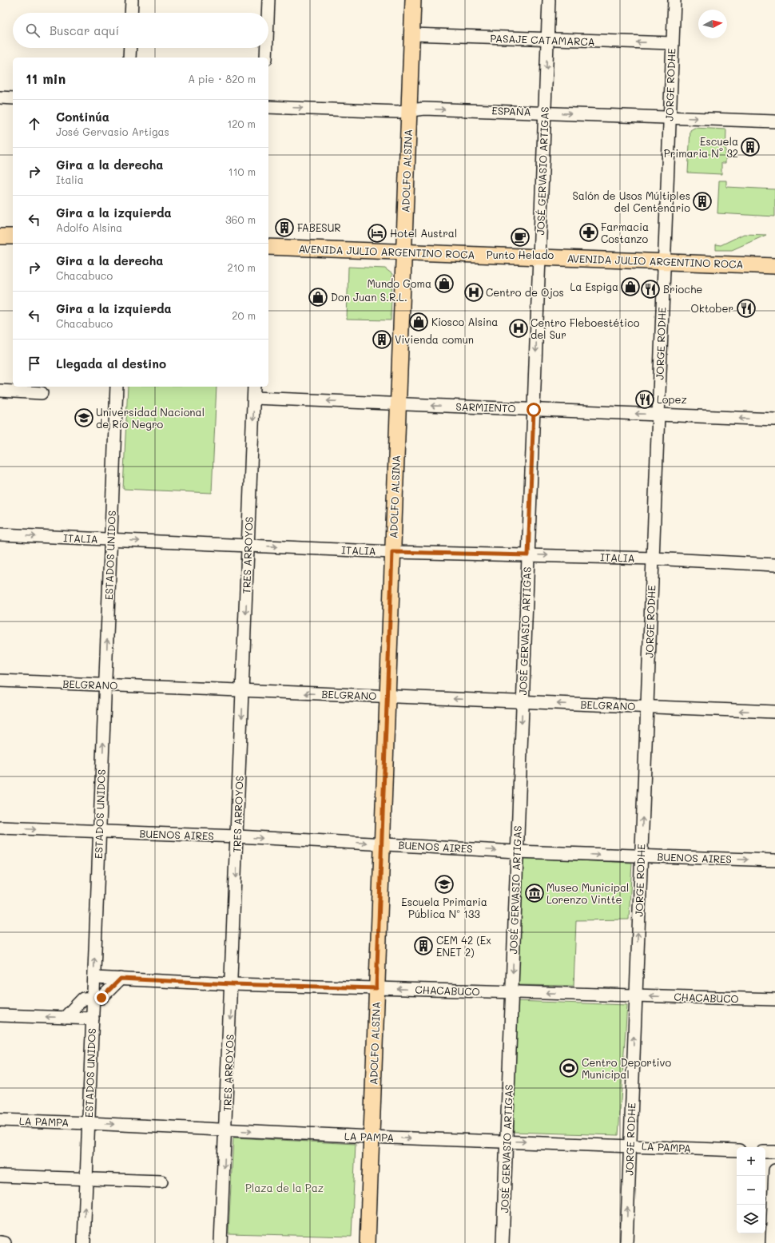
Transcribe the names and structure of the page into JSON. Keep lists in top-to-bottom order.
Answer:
{
  "streets": {
    "main road": ["ADOLFO ALSINA", "AVENIDA JULIO ARGENTINO ROCA"],
    "street": [
      "PASAJE CATAMARCA",
      "JORGE RODHE",
      "ESPAÑA",
      "JOSÉ GERVASIO ARTIGAS",
      "SARMIENTO",
      "ITALIA",
      "ESTADOS UNIDOS",
      "TRES ARROYOS",
      "BELGRANO",
      "BUENOS AIRES",
      "CHACABUCO",
      "LA PAMPA"
    ]
  },
  "crossings": [
    ["PASAJE CATAMARCA", "JORGE RODHE"],
    ["PASAJE CATAMARCA", "ADOLFO ALSINA"],
    ["PASAJE CATAMARCA", "JOSÉ GERVASIO ARTIGAS"],
    ["JORGE RODHE", "ESPAÑA"],
    ["JORGE RODHE", "AVENIDA JULIO ARGENTINO ROCA"],
    ["JORGE RODHE", "SARMIENTO"],
    ["JORGE RODHE", "ITALIA"],
    ["JORGE RODHE", "BELGRANO"],
    ["JORGE RODHE", "BUENOS AIRES"],
    ["JORGE RODHE", "CHACABUCO"],
    ["JORGE RODHE", "LA PAMPA"],
    ["ESPAÑA", "ADOLFO ALSINA"],
    ["ESPAÑA", "JOSÉ GERVASIO ARTIGAS"],
    ["ADOLFO ALSINA", "AVENIDA JULIO ARGENTINO ROCA"],
    ["ADOLFO ALSINA", "SARMIENTO"],
    ["ADOLFO ALSINA", "ITALIA"],
    ["ADOLFO ALSINA", "BELGRANO"],
    ["ADOLFO ALSINA", "BUENOS AIRES"],
    ["ADOLFO ALSINA", "CHACABUCO"],
    ["ADOLFO ALSINA", "LA PAMPA"],
    ["JOSÉ GERVASIO ARTIGAS", "AVENIDA JULIO ARGENTINO ROCA"],
    ["JOSÉ GERVASIO ARTIGAS", "SARMIENTO"],
    ["JOSÉ GERVASIO ARTIGAS", "ITALIA"],
    ["JOSÉ GERVASIO ARTIGAS", "BELGRANO"],
    ["JOSÉ GERVASIO ARTIGAS", "BUENOS AIRES"],
    ["JOSÉ GERVASIO ARTIGAS", "CHACABUCO"],
    ["JOSÉ GERVASIO ARTIGAS", "LA PAMPA"],
    ["SARMIENTO", "TRES ARROYOS"],
    ["ITALIA", "ESTADOS UNIDOS"],
    ["ITALIA", "TRES ARROYOS"],
    ["ESTADOS UNIDOS", "BELGRANO"],
    ["ESTADOS UNIDOS", "BUENOS AIRES"],
    ["ESTADOS UNIDOS", "CHACABUCO"],
    ["ESTADOS UNIDOS", "LA PAMPA"],
    ["TRES ARROYOS", "BELGRANO"],
    ["TRES ARROYOS", "BUENOS AIRES"],
    ["TRES ARROYOS", "CHACABUCO"],
    ["TRES ARROYOS", "LA PAMPA"]
  ],
  "one_way": [
    "PASAJE CATAMARCA",
    "JORGE RODHE",
    "ESPAÑA",
    "JOSÉ GERVASIO ARTIGAS",
    "SARMIENTO",
    "ITALIA",
    "ESTADOS UNIDOS",
    "TRES ARROYOS",
    "BELGRANO",
    "BUENOS AIRES",
    "CHACABUCO",
    "LA PAMPA"
  ],
  "parks": ["Plaza de la Paz"],
  "places": {
    "building": [
      "Escuela Primaria N° 32",
      "Salón de Usos Múltiples del Centenario",
      "FABESUR",
      "Vivienda comun",
      "CEM 42 (Ex ENET 2)"
    ],
    "pharmacy": ["Farmacia Costanzo"],
    "hotel": ["Hotel Austral"],
    "cafe": ["Punto Helado"],
    "shop": [
      "Mundo Goma",
      "La Espiga",
      "Don Juan S.R.L.",
      "Kiosco Alsina"
    ],
    "restaurant": ["Brioche", "Oktober", "Lopez"],
    "hospital": ["Centro de Ojos", "Centro Fleboestético del Sur"],
    "school or university": ["Universidad Nacional de Río Negro", "Escuela Primaria Pública Nº 133"],
    "museum": ["Museo Municipal Lorenzo Vintte"],
    "sports": ["Centro Deportivo Municipal"]
  },
  "north": "right",
  "page": {
    "search": "Buscar aquí",
    "heading": ["11 min", "A pie · 820 m"],
    "list": [
      ["Continúa", "José Gervasio Artigas", "120 m"],
      ["Gira a la derecha", "Italia", "110 m"],
      ["Gira a la izquierda", "Adolfo Alsina", "360 m"],
      ["Gira a la derecha", "Chacabuco", "210 m"],
      ["Gira a la izquierda", "Chacabuco", "20 m"],
      "Llegada al destino"
    ],
    "map_buttons": ["+", "−"]
  }
}
